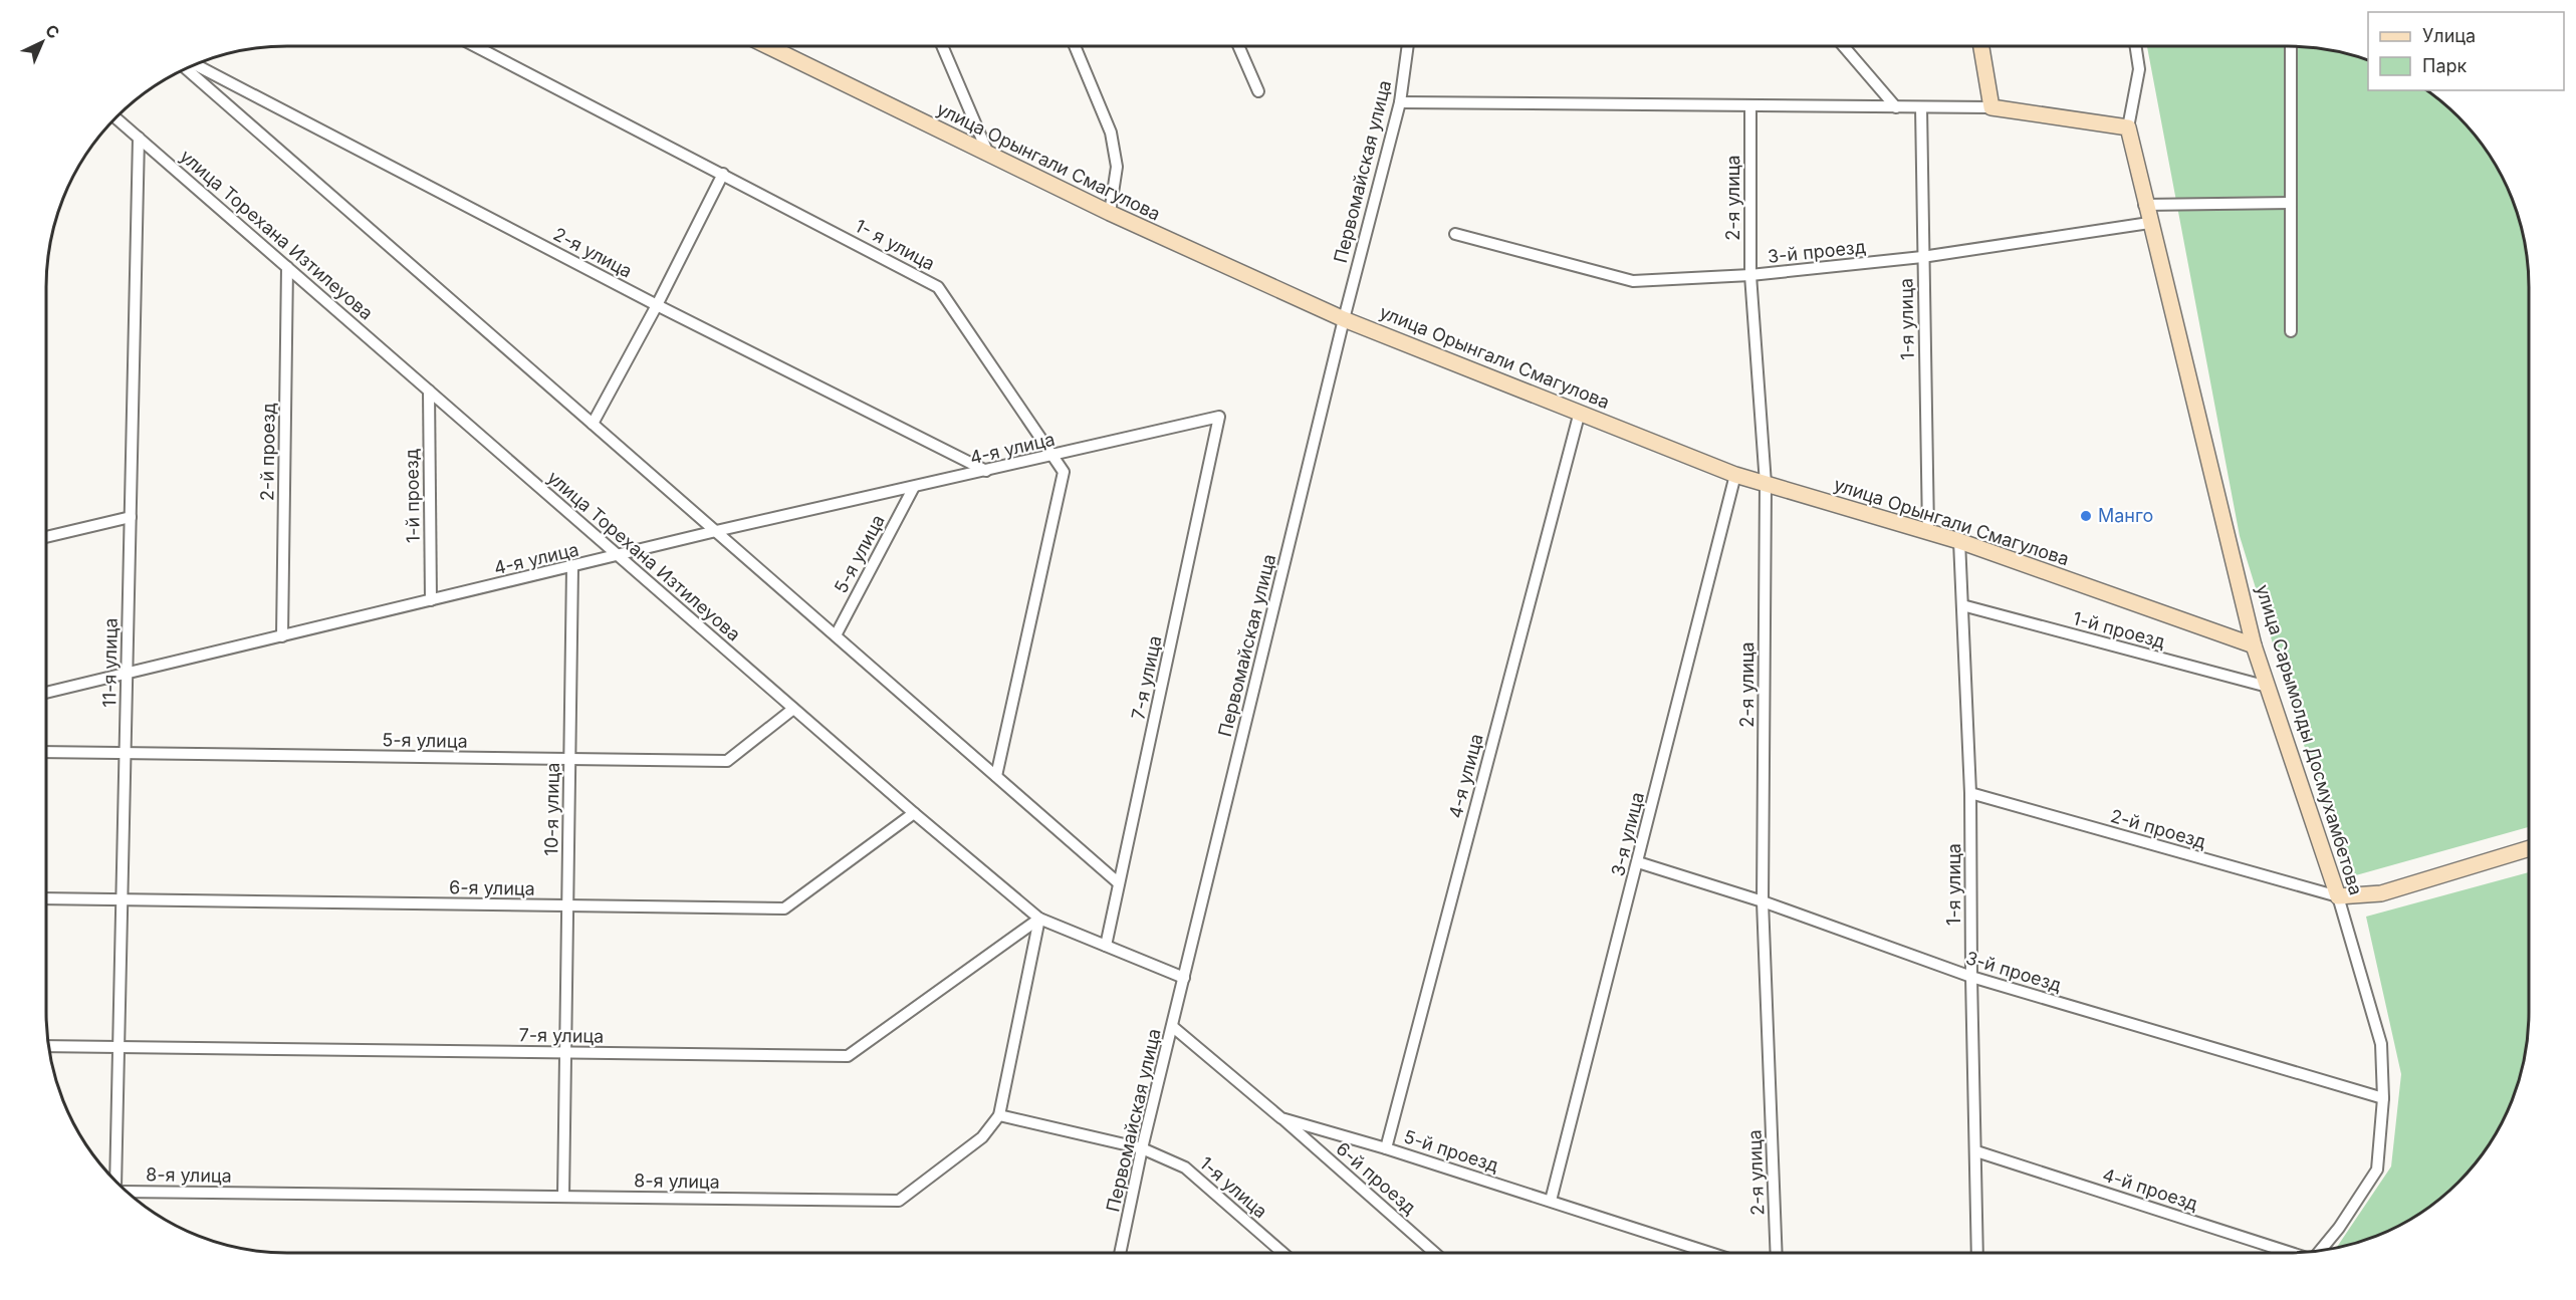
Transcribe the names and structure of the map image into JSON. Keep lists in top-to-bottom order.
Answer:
{
  "streets": {
    "main road": ["улица Орынгали Смагулова", "улица Сарымолды Досмухамбетова"],
    "street": [
      "Первомайская улица",
      "2-я улица",
      "улица Торехана Изтилеуова",
      "1- я улица",
      "3-й проезд",
      "1-я улица",
      "4-я улица",
      "2-й проезд",
      "1-й проезд",
      "5-я улица",
      "11-я улица",
      "7-я улица",
      "10-я улица",
      "3-я улица",
      "6-я улица",
      "5-й проезд",
      "8-я улица",
      "6-й проезд",
      "4-й проезд"
    ]
  },
  "crossings": [
    ["улица Орынгали Смагулова", "Первомайская улица"],
    ["улица Орынгали Смагулова", "2-я улица"],
    ["улица Орынгали Смагулова", "1-я улица"],
    ["улица Орынгали Смагулова", "4-я улица"],
    ["улица Орынгали Смагулова", "улица Сарымолды Досмухамбетова"],
    ["улица Орынгали Смагулова", "3-я улица"],
    ["Первомайская улица", "улица Торехана Изтилеуова"],
    ["Первомайская улица", "1-я улица"],
    ["Первомайская улица", "5-й проезд"],
    ["2-я улица", "3-й проезд"],
    ["2-я улица", "4-я улица"],
    ["улица Торехана Изтилеуова", "4-я улица"],
    ["улица Торехана Изтилеуова", "2-й проезд"],
    ["улица Торехана Изтилеуова", "1-й проезд"],
    ["улица Торехана Изтилеуова", "5-я улица"],
    ["улица Торехана Изтилеуова", "11-я улица"],
    ["улица Торехана Изтилеуова", "7-я улица"],
    ["улица Торехана Изтилеуова", "6-я улица"],
    ["улица Торехана Изтилеуова", "8-я улица"],
    ["1- я улица", "4-я улица"],
    ["3-й проезд", "1-я улица"],
    ["3-й проезд", "улица Сарымолды Досмухамбетова"],
    ["3-й проезд", "3-я улица"],
    ["1-я улица", "2-й проезд"],
    ["1-я улица", "1-й проезд"],
    ["1-я улица", "8-я улица"],
    ["1-я улица", "4-й проезд"],
    ["4-я улица", "2-й проезд"],
    ["4-я улица", "1-й проезд"],
    ["4-я улица", "5-я улица"],
    ["4-я улица", "11-я улица"],
    ["4-я улица", "7-я улица"],
    ["4-я улица", "10-я улица"],
    ["4-я улица", "5-й проезд"],
    ["2-й проезд", "улица Сарымолды Досмухамбетова"],
    ["1-й проезд", "улица Сарымолды Досмухамбетова"],
    ["5-я улица", "11-я улица"],
    ["5-я улица", "10-я улица"],
    ["11-я улица", "7-я улица"],
    ["11-я улица", "6-я улица"],
    ["7-я улица", "10-я улица"],
    ["7-я улица", "8-я улица"],
    ["10-я улица", "6-я улица"],
    ["10-я улица", "8-я улица"],
    ["3-я улица", "5-й проезд"],
    ["5-й проезд", "6-й проезд"]
  ],
  "places": ["Манго"],
  "legend": ["Улица", "Парк"],
  "north": "top right"
}
